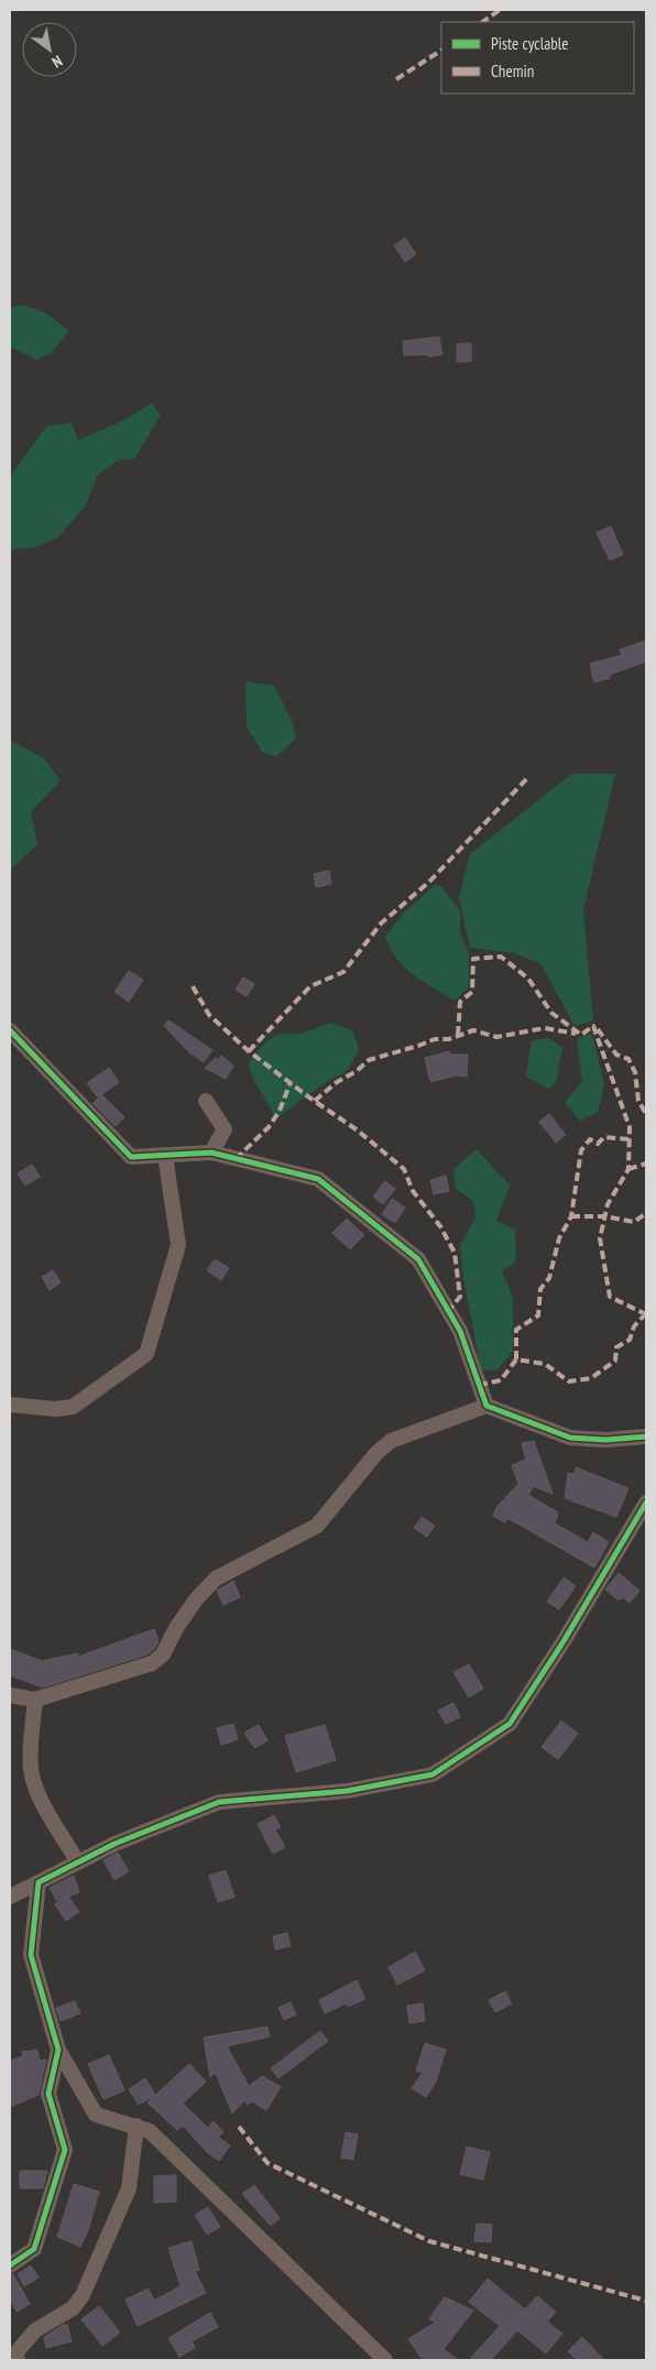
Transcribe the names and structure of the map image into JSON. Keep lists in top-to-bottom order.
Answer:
{
  "legend": ["Piste cyclable", "Chemin"],
  "north": "bottom right"
}
